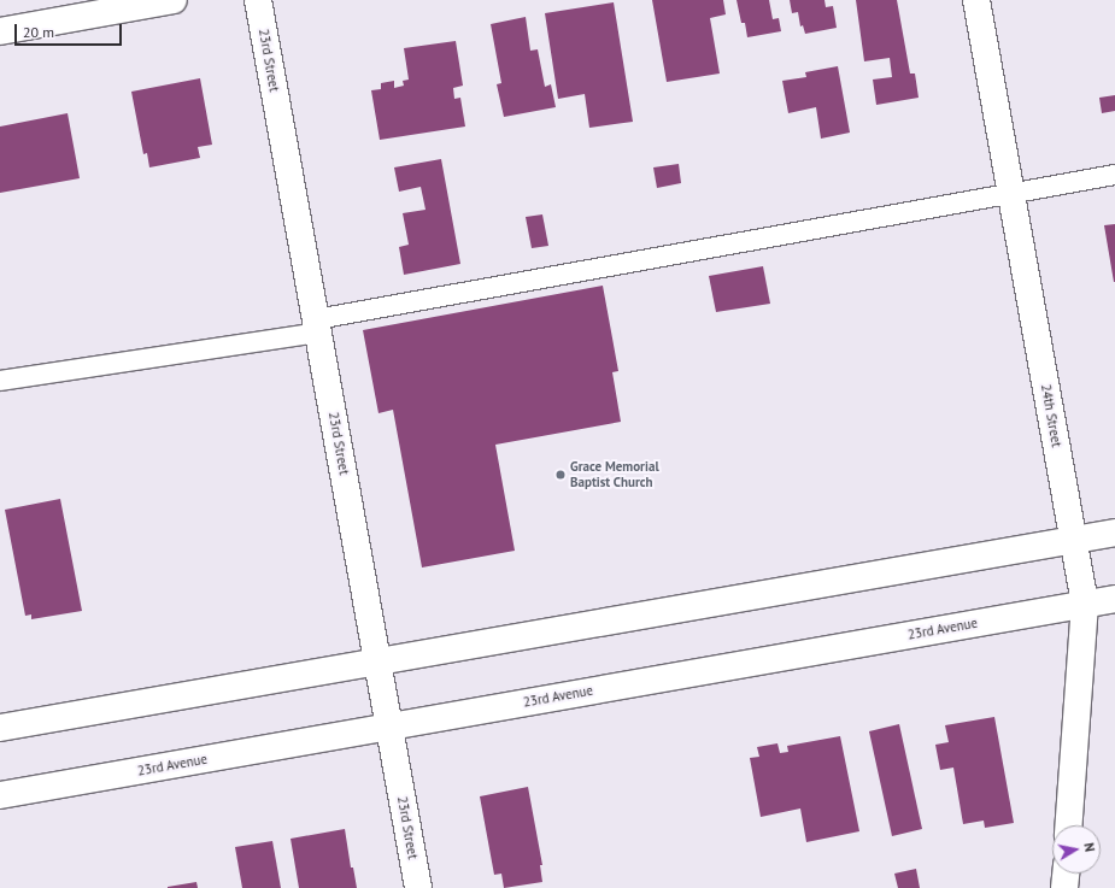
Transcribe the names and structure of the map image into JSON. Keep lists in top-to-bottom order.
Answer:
{
  "streets": {
    "street": ["23rd Street", "24th Street", "23rd Avenue"]
  },
  "crossings": [
    ["23rd Street", "23rd Avenue"],
    ["24th Street", "23rd Avenue"]
  ],
  "places": ["Grace Memorial Baptist Church"],
  "scale_bar": "20 m",
  "north": "right"
}
